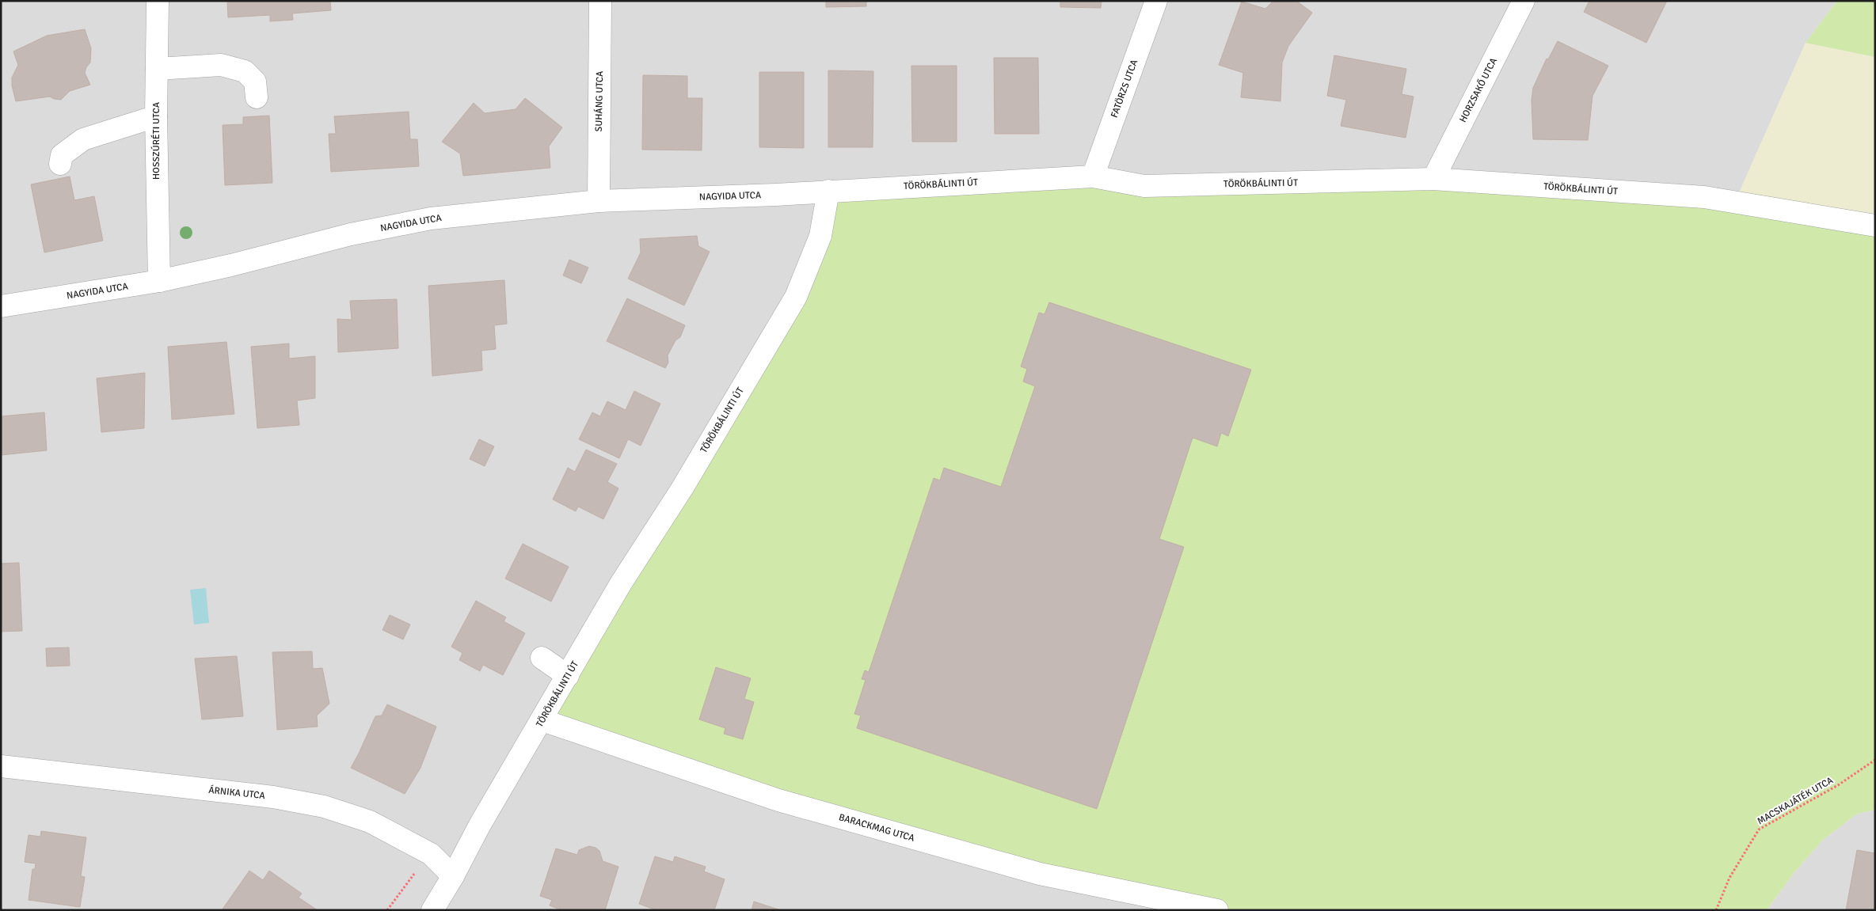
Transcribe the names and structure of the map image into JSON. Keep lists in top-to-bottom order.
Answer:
{
  "streets": {
    "street": [
      "FATÖRZS UTCA",
      "HORZSAKŐ UTCA",
      "SUHÁNG UTCA",
      "HOSSZÚRÉTI UTCA",
      "TÖRÖKBÁLINTI ÚT",
      "NAGYIDA UTCA",
      "ÁRNIKA UTCA",
      "BARACKMAG UTCA"
    ],
    "path": ["MACSKAJÁTÉK UTCA"]
  },
  "crossings": [
    ["FATÖRZS UTCA", "TÖRÖKBÁLINTI ÚT"],
    ["HORZSAKŐ UTCA", "TÖRÖKBÁLINTI ÚT"],
    ["SUHÁNG UTCA", "NAGYIDA UTCA"],
    ["HOSSZÚRÉTI UTCA", "NAGYIDA UTCA"],
    ["TÖRÖKBÁLINTI ÚT", "NAGYIDA UTCA"],
    ["TÖRÖKBÁLINTI ÚT", "ÁRNIKA UTCA"],
    ["TÖRÖKBÁLINTI ÚT", "BARACKMAG UTCA"]
  ]
}
